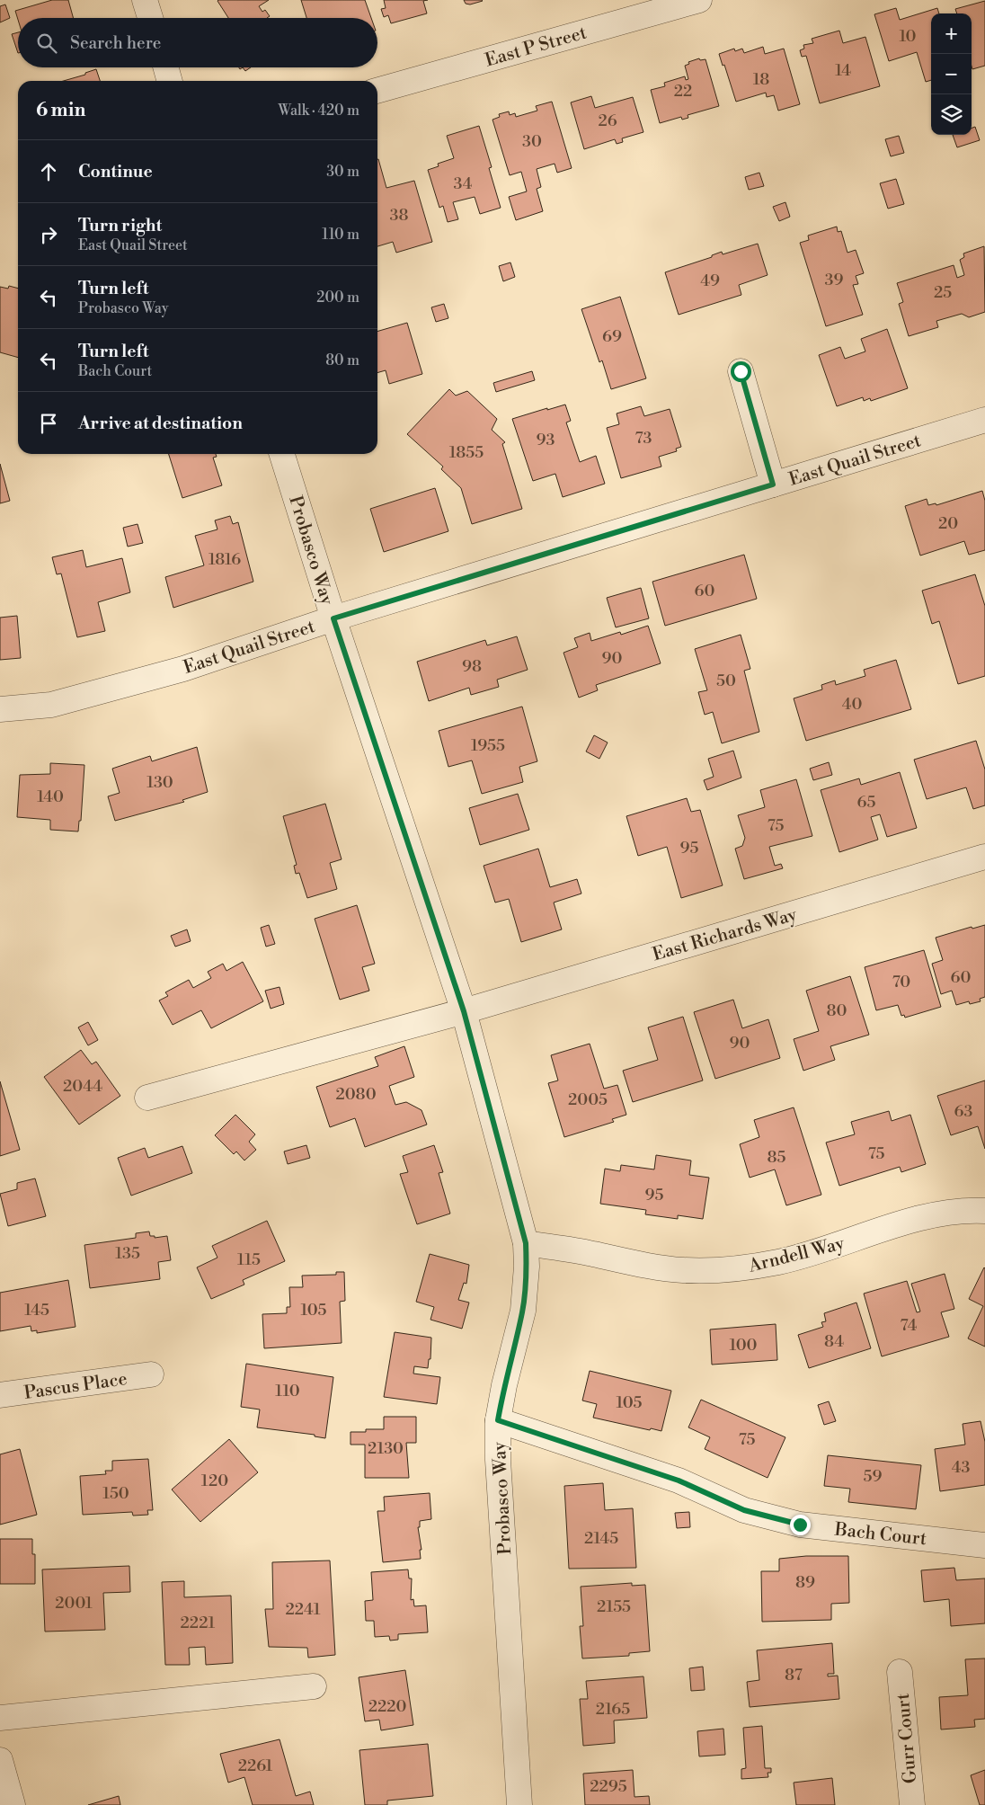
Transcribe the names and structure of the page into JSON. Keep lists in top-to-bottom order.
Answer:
{
  "streets": {
    "street": [
      "East P Street",
      "East Quail Street",
      "Probasco Way",
      "East Richards Way",
      "Arndell Way",
      "Pascus Place",
      "Bach Court",
      "Gurr Court"
    ]
  },
  "crossings": [
    ["East Quail Street", "Probasco Way"],
    ["Probasco Way", "East Richards Way"],
    ["Probasco Way", "Arndell Way"],
    ["Probasco Way", "Bach Court"]
  ],
  "house_numbers": [
    "10",
    "14",
    "18",
    "22",
    "26",
    "30",
    "34",
    "38",
    "39",
    "49",
    "25",
    "69",
    "73",
    "93",
    "1855",
    "20",
    "1816",
    "60",
    "90",
    "98",
    "50",
    "40",
    "1955",
    "130",
    "140",
    "65",
    "75",
    "95",
    "60",
    "70",
    "80",
    "90",
    "2044",
    "2080",
    "2005",
    "63",
    "75",
    "85",
    "95",
    "135",
    "115",
    "145",
    "105",
    "74",
    "84",
    "100",
    "110",
    "105",
    "75",
    "2130",
    "43",
    "59",
    "120",
    "150",
    "2145",
    "89",
    "2001",
    "2155",
    "2241",
    "2221",
    "87",
    "2220",
    "2165",
    "2261",
    "2295"
  ],
  "page": {
    "map_buttons": ["+", "−"],
    "search": "Search here",
    "heading": ["6 min", "Walk · 420 m"],
    "list": [
      ["Continue", "30 m"],
      ["Turn right", "East Quail Street", "110 m"],
      ["Turn left", "Probasco Way", "200 m"],
      ["Turn left", "Bach Court", "80 m"],
      "Arrive at destination"
    ]
  }
}
